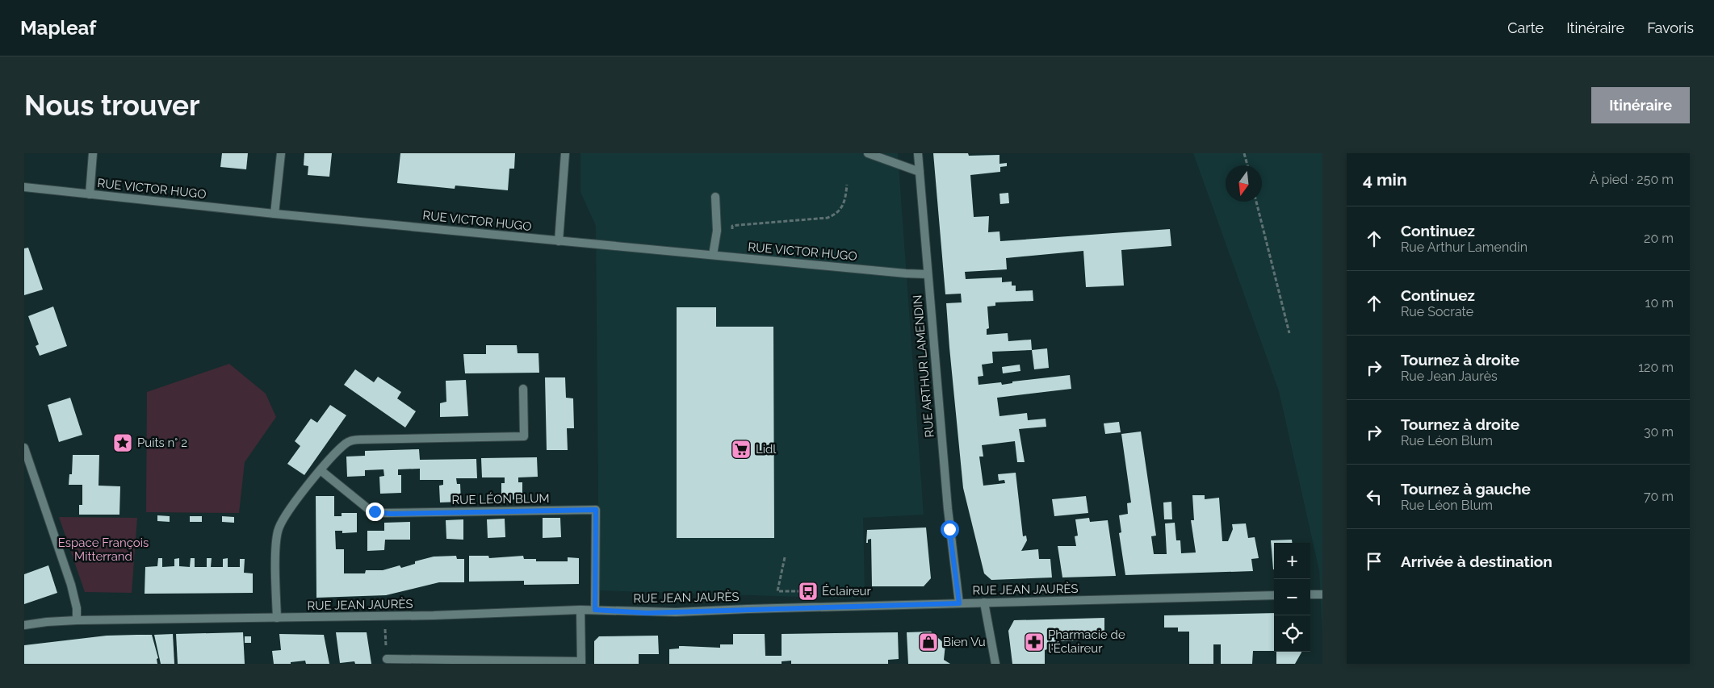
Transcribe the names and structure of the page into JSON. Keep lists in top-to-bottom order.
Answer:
{
  "streets": {
    "street": [
      "RUE VICTOR HUGO",
      "RUE ARTHUR LAMENDIN",
      "RUE LÉON BLUM",
      "RUE JEAN JAURÈS"
    ]
  },
  "crossings": [
    ["RUE VICTOR HUGO", "RUE ARTHUR LAMENDIN"],
    ["RUE ARTHUR LAMENDIN", "RUE JEAN JAURÈS"],
    ["RUE LÉON BLUM", "RUE JEAN JAURÈS"]
  ],
  "parks": ["Espace François Mitterrand"],
  "places": {
    "place": ["Puits n° 2"],
    "supermarket": ["Lidl"],
    "bus stop": ["Éclaireur"],
    "shop": ["Bien Vu"],
    "pharmacy": ["Pharmacie de l'Éclaireur"]
  },
  "north": "bottom",
  "page": {
    "header": "Mapleaf",
    "nav": ["Carte", "Itinéraire", "Favoris"],
    "buttons": "Itinéraire",
    "title": "Nous trouver",
    "heading": ["4 min", "À pied · 250 m"],
    "list": [
      ["Continuez", "Rue Arthur Lamendin", "20 m"],
      ["Continuez", "Rue Socrate", "10 m"],
      ["Tournez à droite", "Rue Jean Jaurès", "120 m"],
      ["Tournez à droite", "Rue Léon Blum", "30 m"],
      ["Tournez à gauche", "Rue Léon Blum", "70 m"],
      "Arrivée à destination"
    ],
    "map_buttons": ["+", "−"]
  }
}
